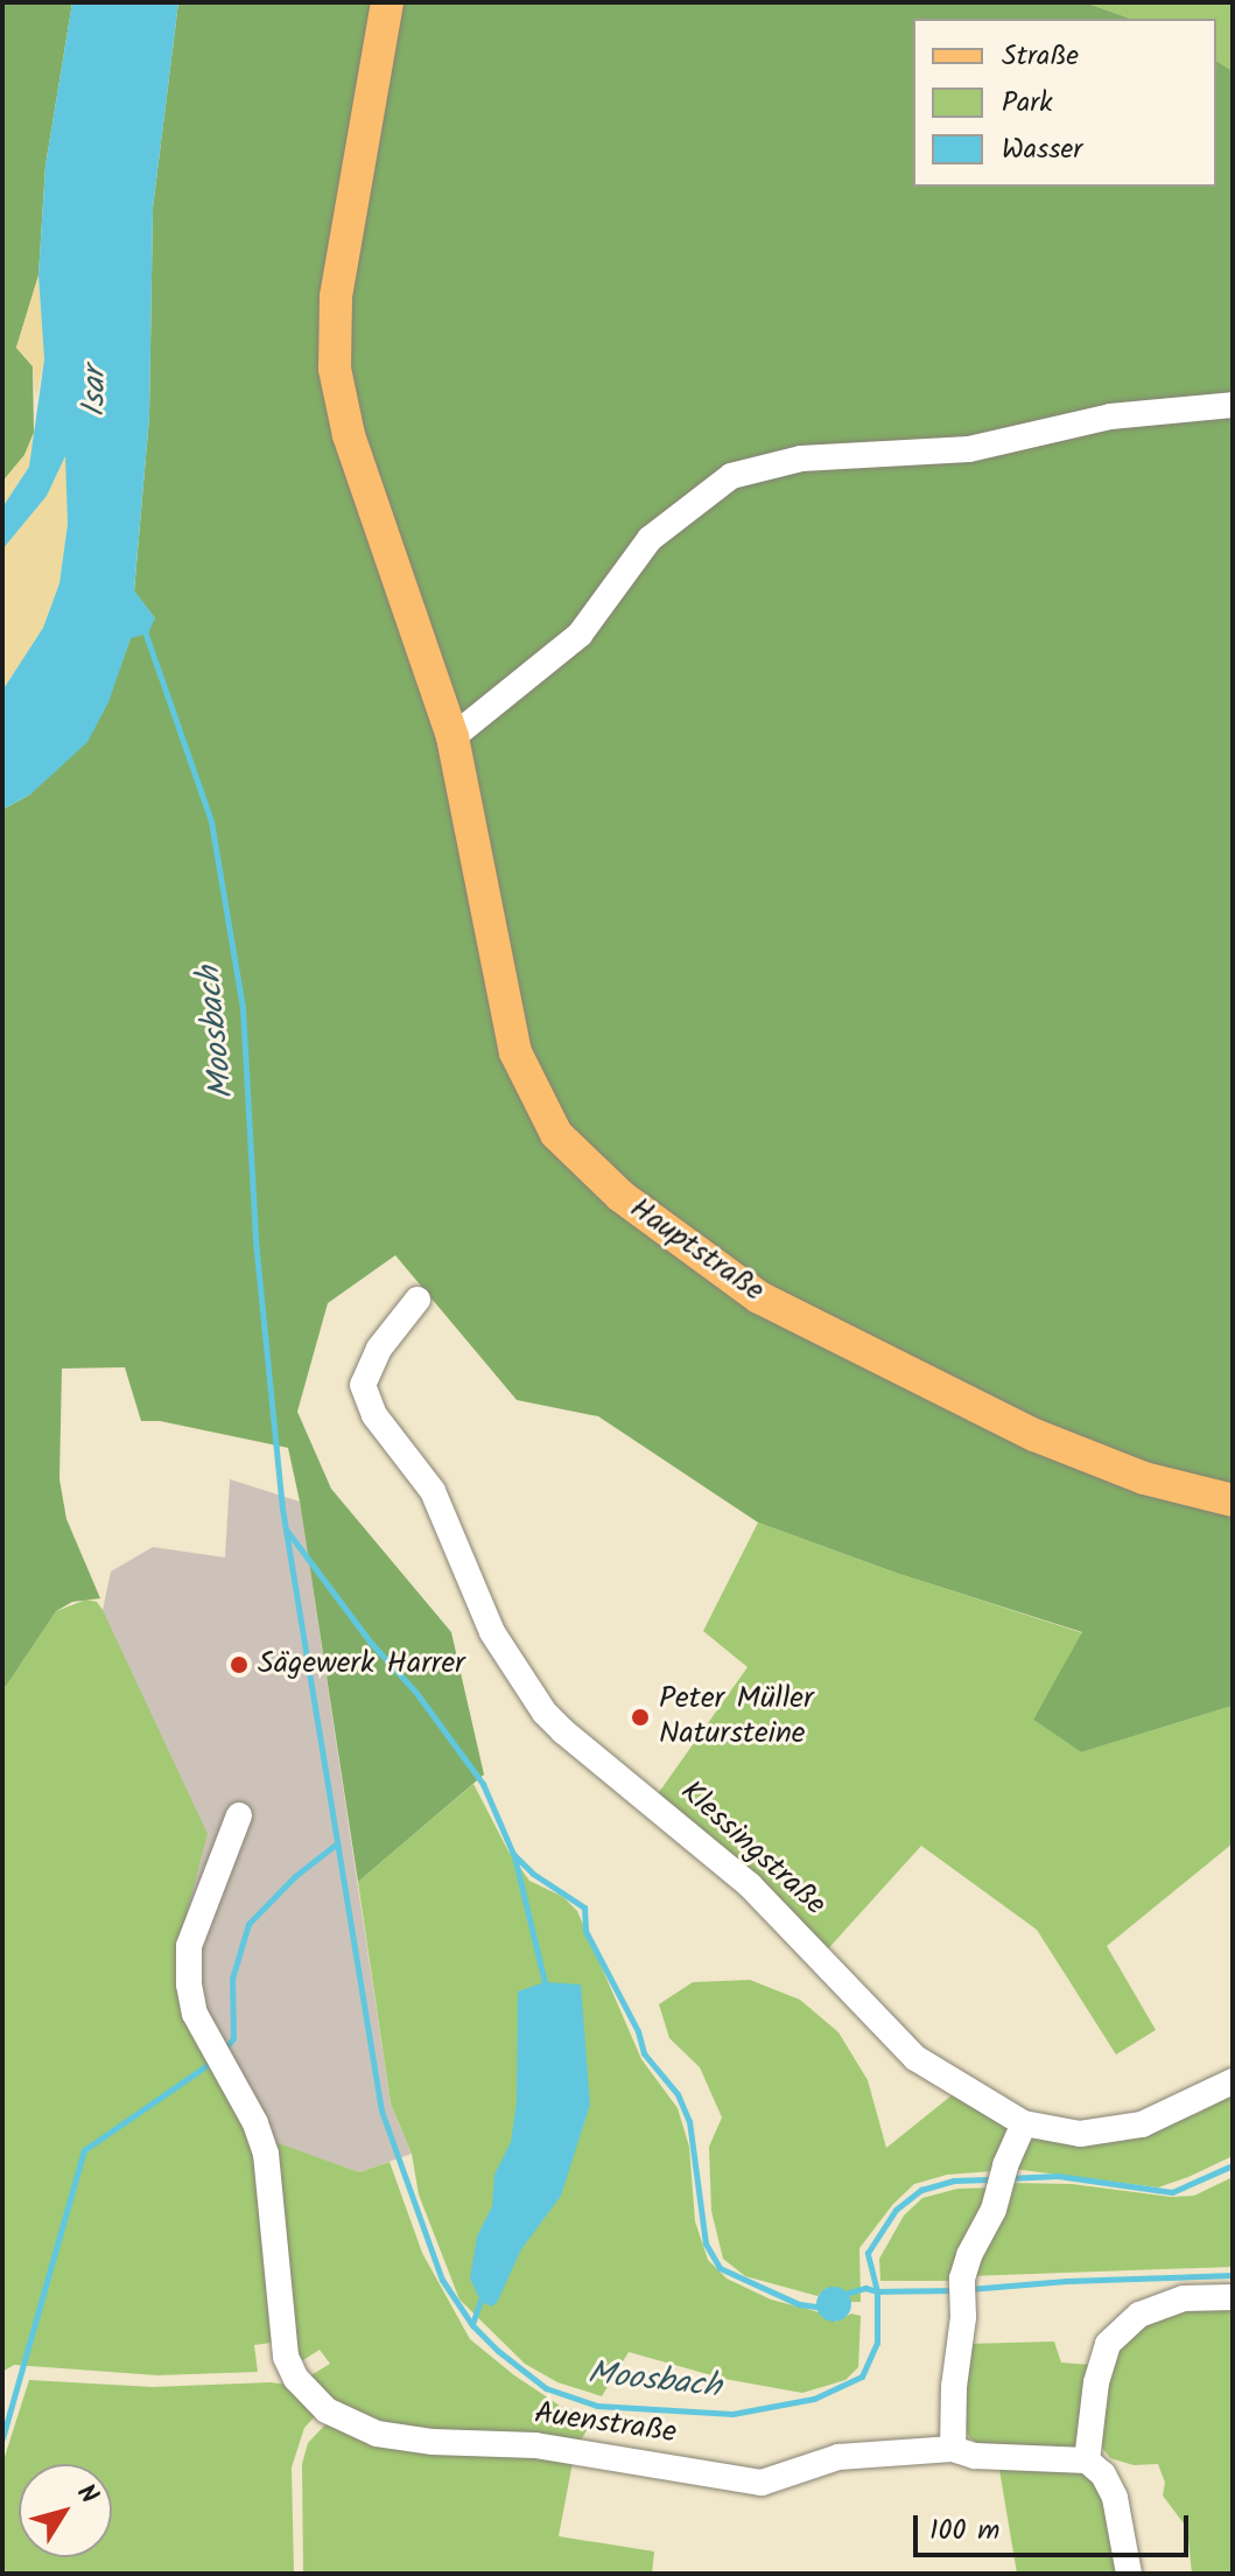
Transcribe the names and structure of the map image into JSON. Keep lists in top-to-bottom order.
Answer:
{
  "streets": {
    "main road": ["Hauptstraße"],
    "street": ["Klessingstraße", "Auenstraße"]
  },
  "water": ["Isar", "Moosbach"],
  "places": ["Sägewerk Harrer", "Peter Müller Natursteine"],
  "legend": ["Straße", "Park", "Wasser"],
  "scale_bar": "100 m",
  "north": "top right"
}
